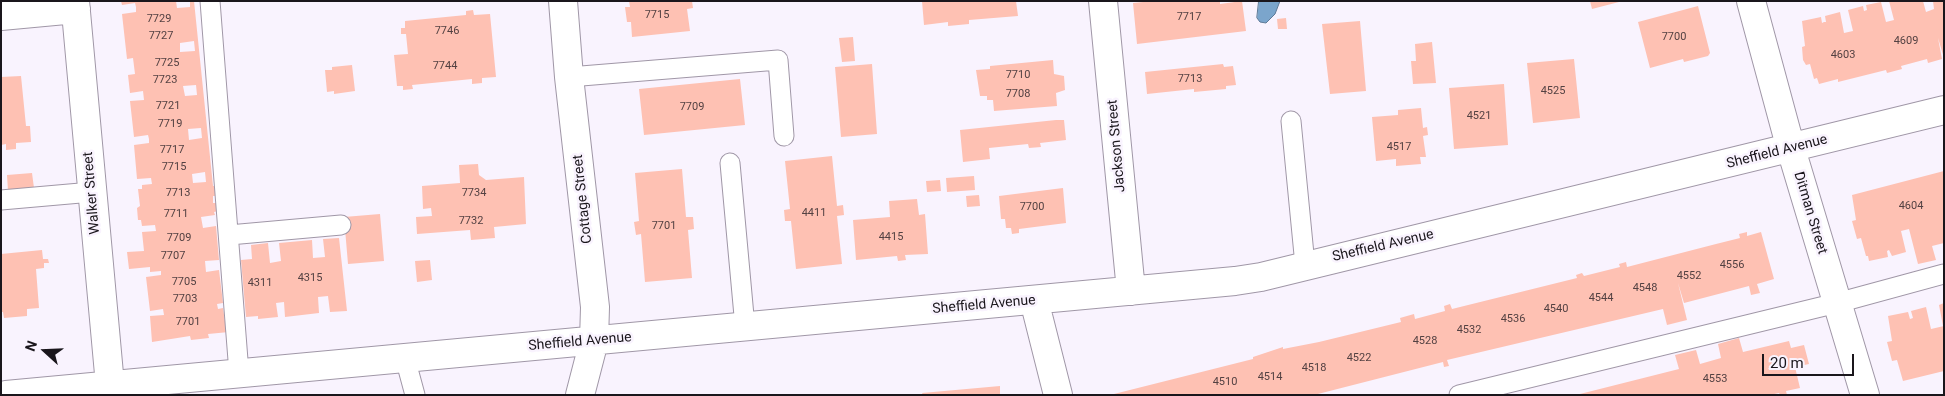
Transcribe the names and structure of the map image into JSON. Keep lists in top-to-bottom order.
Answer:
{
  "streets": {
    "street": [
      "Jackson Street",
      "Sheffield Avenue",
      "Walker Street",
      "Cottage Street",
      "Ditman Street"
    ]
  },
  "crossings": [
    ["Jackson Street", "Sheffield Avenue"],
    ["Sheffield Avenue", "Walker Street"],
    ["Sheffield Avenue", "Cottage Street"],
    ["Sheffield Avenue", "Ditman Street"]
  ],
  "house_numbers": [
    "7715",
    "7717",
    "7729",
    "7746",
    "7727",
    "7700",
    "4609",
    "4603",
    "7725",
    "7744",
    "7710",
    "7713",
    "7723",
    "4525",
    "7708",
    "7721",
    "7709",
    "4521",
    "7719",
    "4517",
    "7717",
    "7715",
    "7713",
    "7734",
    "4604",
    "7700",
    "4411",
    "7711",
    "7732",
    "7701",
    "4415",
    "7709",
    "7707",
    "4556",
    "4552",
    "4315",
    "7705",
    "4311",
    "4548",
    "4544",
    "7703",
    "4540",
    "4536",
    "7701",
    "4532",
    "4528",
    "4522",
    "4518",
    "4514",
    "4553",
    "4510"
  ],
  "scale_bar": "20 m",
  "north": "left"
}
